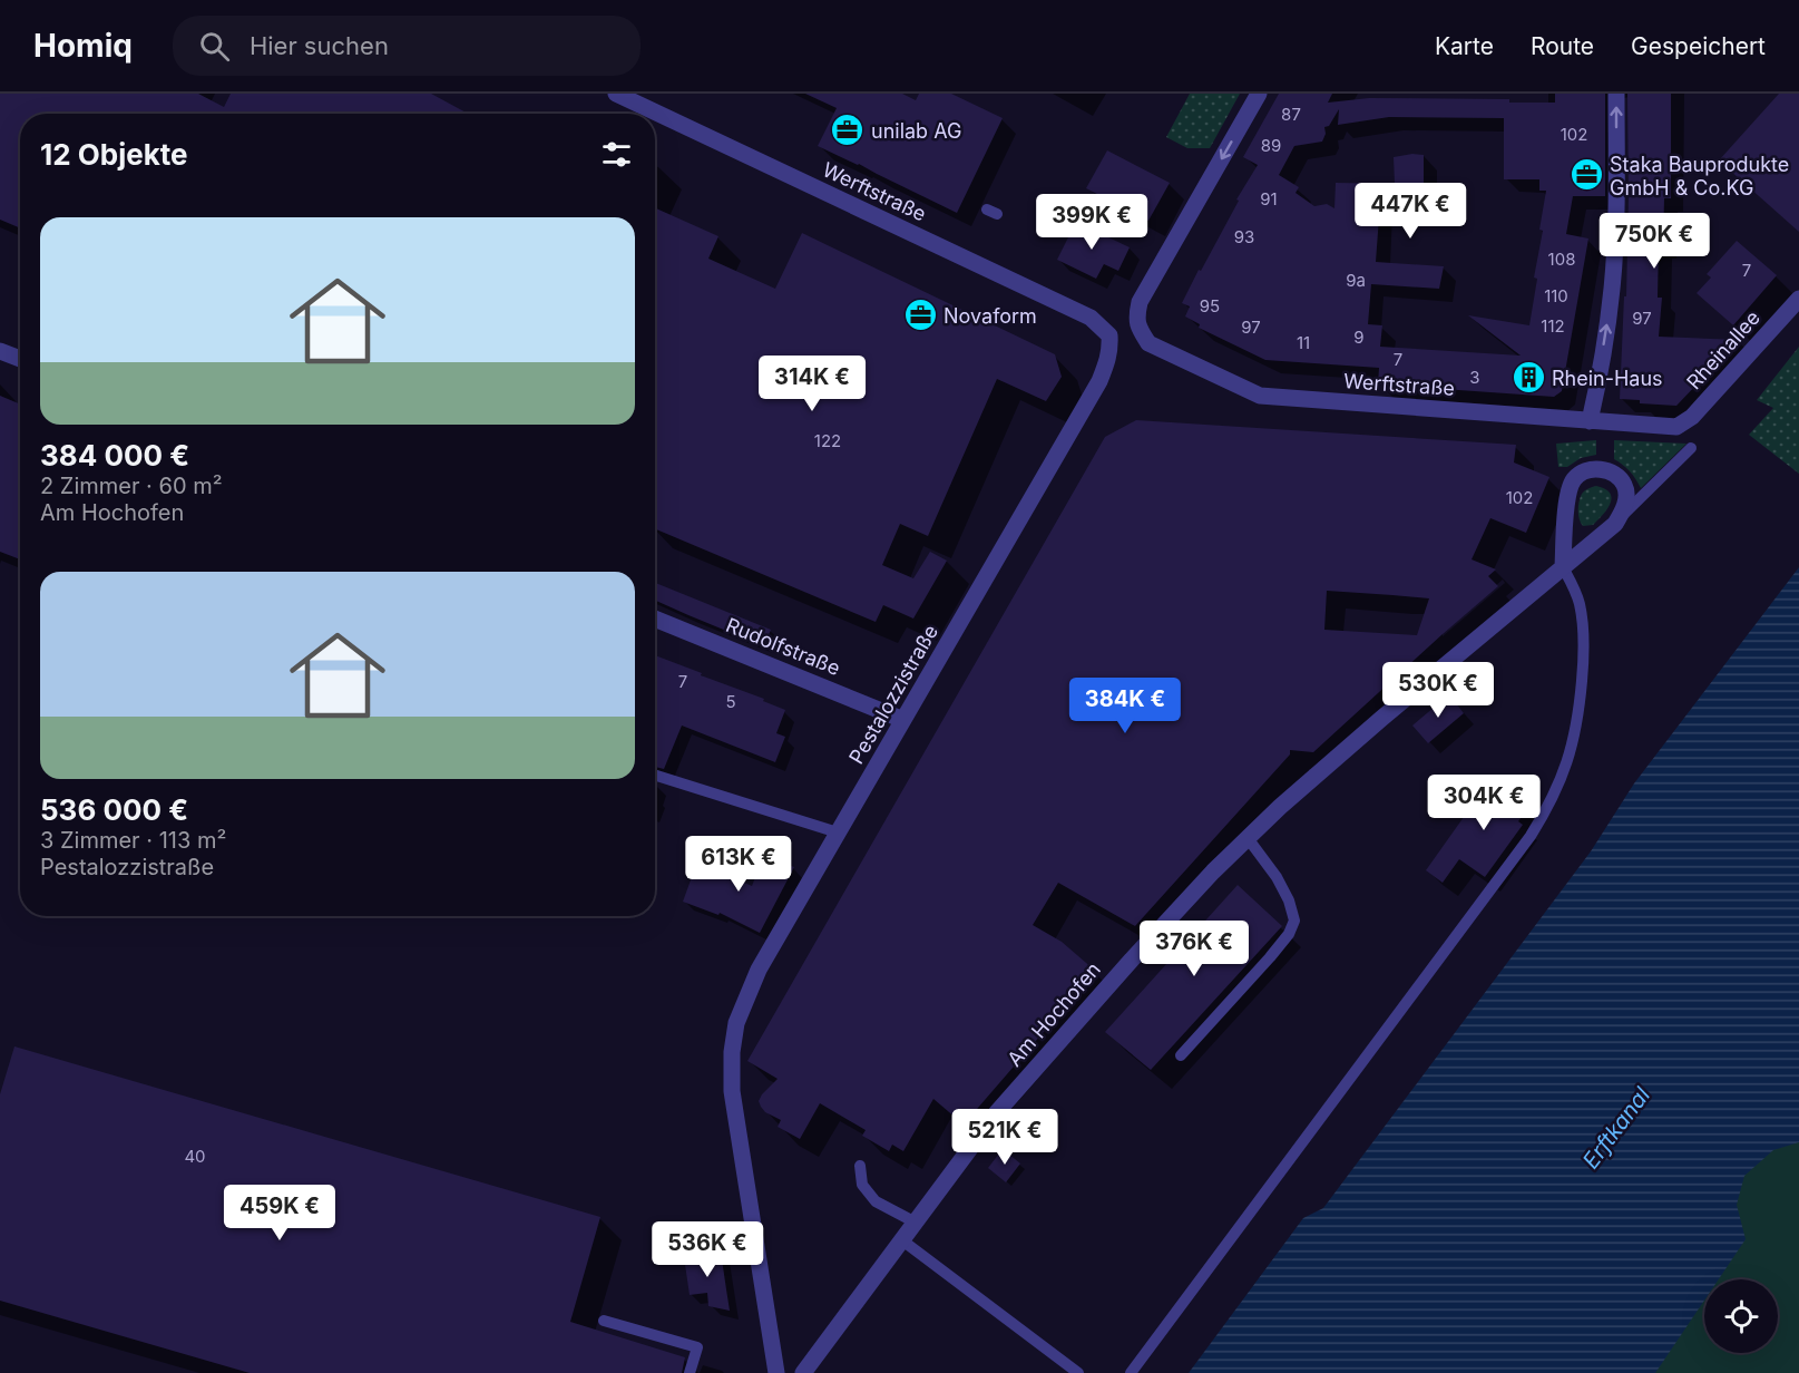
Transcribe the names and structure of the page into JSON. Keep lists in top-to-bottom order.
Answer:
{
  "streets": {
    "street": [
      "Werftstraße",
      "Rheinallee",
      "Rudolfstraße",
      "Pestalozzistraße",
      "Am Hochofen"
    ]
  },
  "crossings": [
    ["Werftstraße", "Rheinallee"],
    ["Werftstraße", "Pestalozzistraße"],
    ["Rudolfstraße", "Pestalozzistraße"]
  ],
  "water": ["Erftkanal"],
  "places": {
    "office": ["unilab AG", "Staka Bauprodukte GmbH & Co.KG", "Novaform"],
    "building": ["Rhein-Haus"]
  },
  "house_numbers": [
    "87",
    "102",
    "89",
    "91",
    "93",
    "108",
    "7",
    "9a",
    "110",
    "95",
    "97",
    "112",
    "97",
    "9",
    "11",
    "7",
    "3",
    "122",
    "102",
    "7",
    "5",
    "40"
  ],
  "page": {
    "header": "Homiq",
    "search": "Hier suchen",
    "nav": ["Karte", "Route", "Gespeichert"],
    "heading": "12 Objekte",
    "price": [
      "447K €",
      "399K €",
      "750K €",
      "314K €",
      "530K €",
      "384K €",
      "304K €",
      "613K €",
      "376K €",
      "521K €",
      "459K €",
      "536K €"
    ],
    "list": [
      {
        "name": "384 000 €",
        "note": "2 Zimmer · 60 m² · Am Hochofen"
      },
      {
        "name": "536 000 €",
        "note": "3 Zimmer · 113 m² · Pestalozzistraße"
      }
    ]
  }
}
